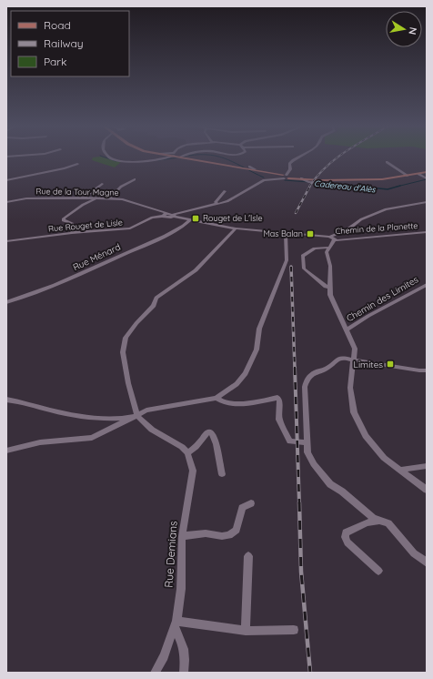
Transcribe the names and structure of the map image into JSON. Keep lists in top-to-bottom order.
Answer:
{
  "streets": {
    "street": [
      "Rue de la Tour Magne",
      "Rue Rouget de Lisle",
      "Chemin de la Planette",
      "Rue Ménard",
      "Chemin des Limites",
      "Rue Demians"
    ]
  },
  "crossings": [
    ["Rue de la Tour Magne", "Rue Rouget de Lisle"]
  ],
  "water": ["Cadereau d'Alès"],
  "places": {
    "transit": ["Rouget de L'Isle", "Mas Balan", "Limites"]
  },
  "legend": ["Road", "Railway", "Park"],
  "north": "right"
}
